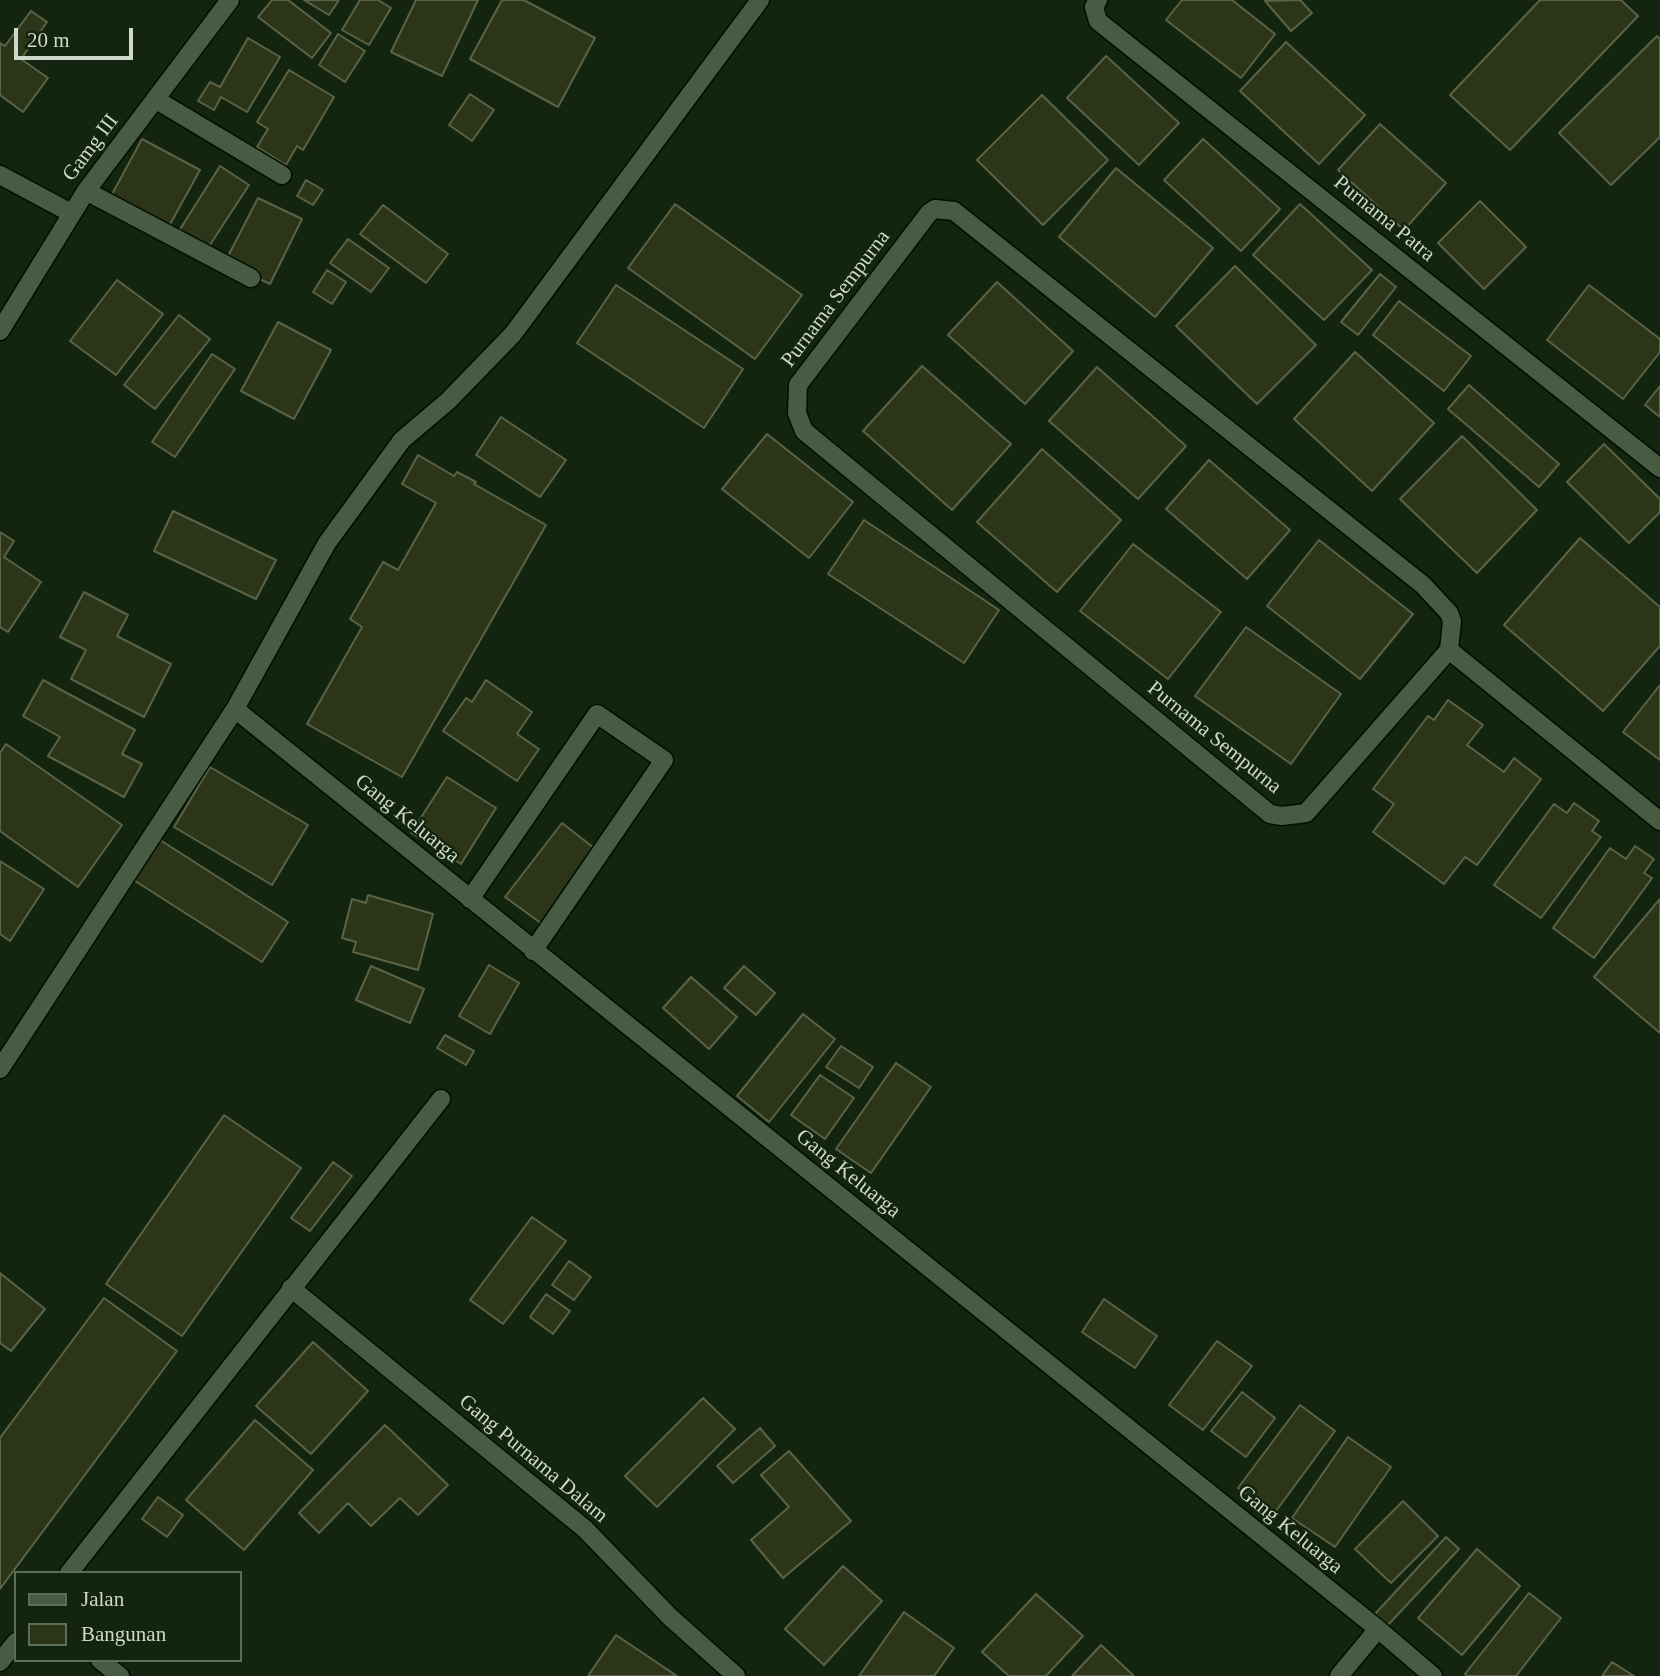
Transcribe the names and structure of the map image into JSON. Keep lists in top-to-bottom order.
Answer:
{
  "streets": {
    "street": [
      "Gamg III",
      "Purnama Patra",
      "Purnama Sempurna",
      "Gang Keluarga",
      "Gang Purnama Dalam"
    ]
  },
  "legend": ["Jalan", "Bangunan"],
  "scale_bar": "20 m"
}
